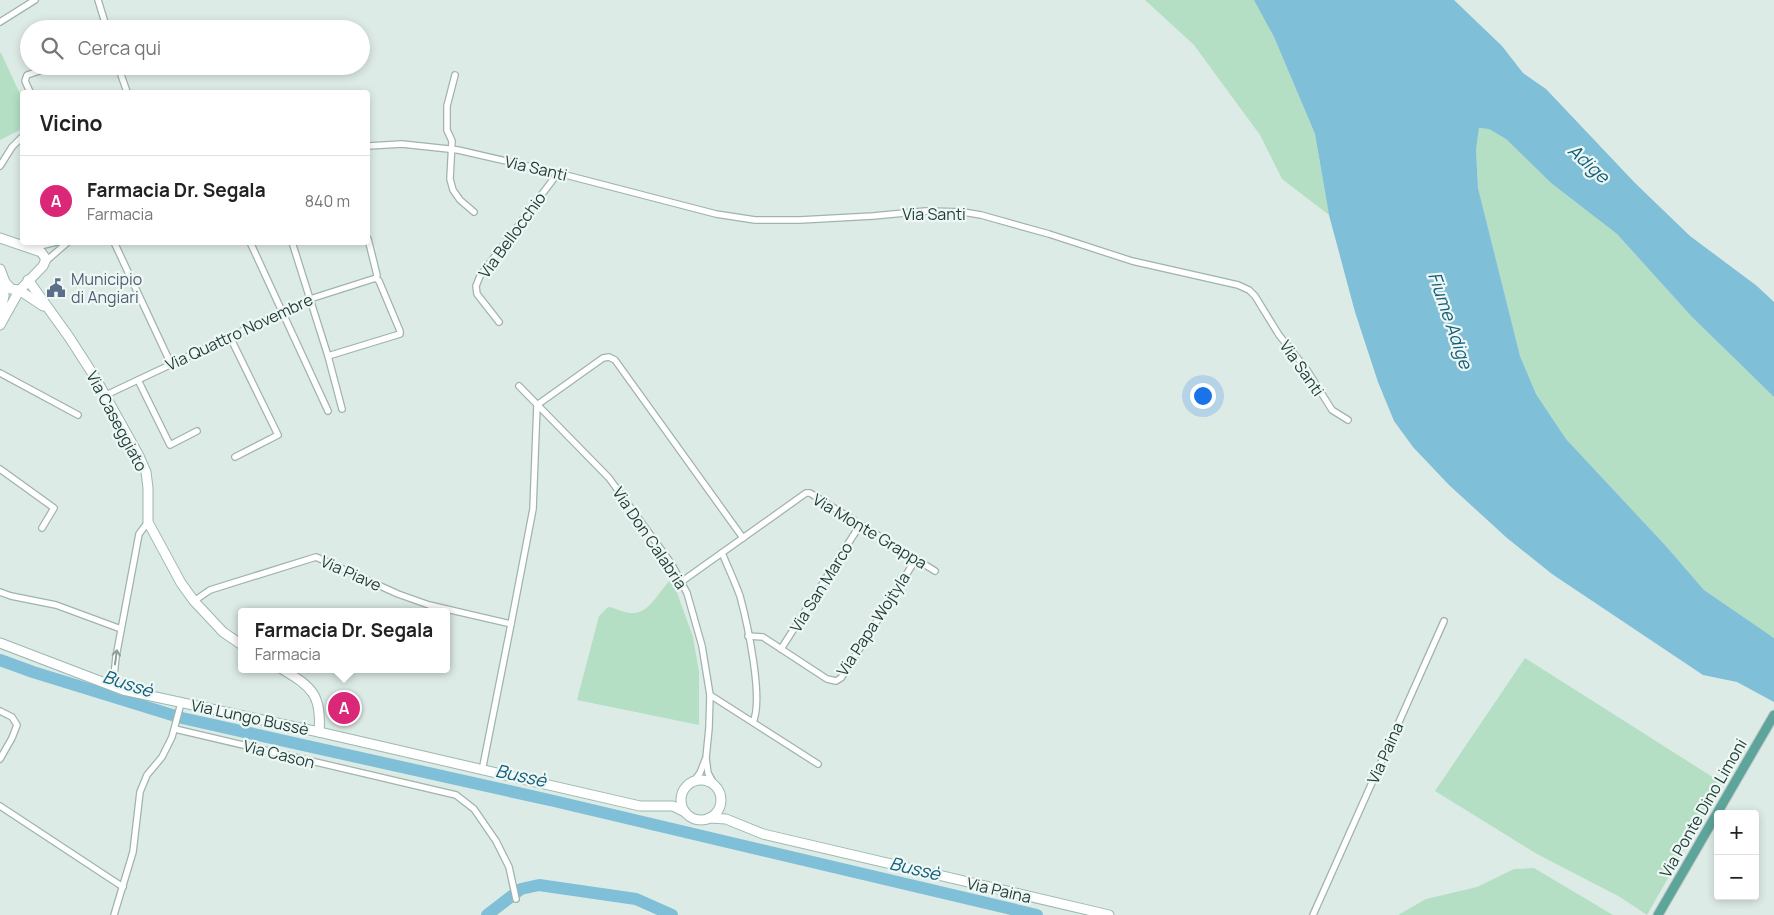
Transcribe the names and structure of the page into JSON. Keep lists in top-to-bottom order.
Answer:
{
  "streets": {
    "main road": [
      "Via Caseggiato",
      "Via Lungo Bussè",
      "Via Paina",
      "Via Ponte Dino Limoni"
    ],
    "street": [
      "Via Santi",
      "Via Bellocchio",
      "Via Quattro Novembre",
      "Via Monte Grappa",
      "Via Don Calabria",
      "Via Piave",
      "Via San Marco",
      "Via Papa Wojtyla",
      "Via Cason"
    ]
  },
  "crossings": [
    ["Via Santi", "Via Bellocchio"],
    ["Via Quattro Novembre", "Via Caseggiato"],
    ["Via Caseggiato", "Via Lungo Bussè"],
    ["Via Monte Grappa", "Via Don Calabria"],
    ["Via Monte Grappa", "Via San Marco"],
    ["Via Monte Grappa", "Via Papa Wojtyla"],
    ["Via Don Calabria", "Via Lungo Bussè"],
    ["Via Don Calabria", "Via Paina"],
    ["Via San Marco", "Via Papa Wojtyla"],
    ["Via Lungo Bussè", "Via Paina"]
  ],
  "water": ["Adige", "Fiume Adige", "Bussè"],
  "places": {
    "public building": ["Municipio di Angiari"]
  },
  "page": {
    "search": "Cerca qui",
    "heading": "Vicino",
    "list": [
      {
        "mark": "A",
        "name": "Farmacia Dr. Segala",
        "note": "Farmacia",
        "value": "840 m"
      }
    ],
    "popup": ["Farmacia Dr. Segala", "Farmacia"],
    "pins": "A",
    "map_buttons": ["+", "−"]
  }
}
